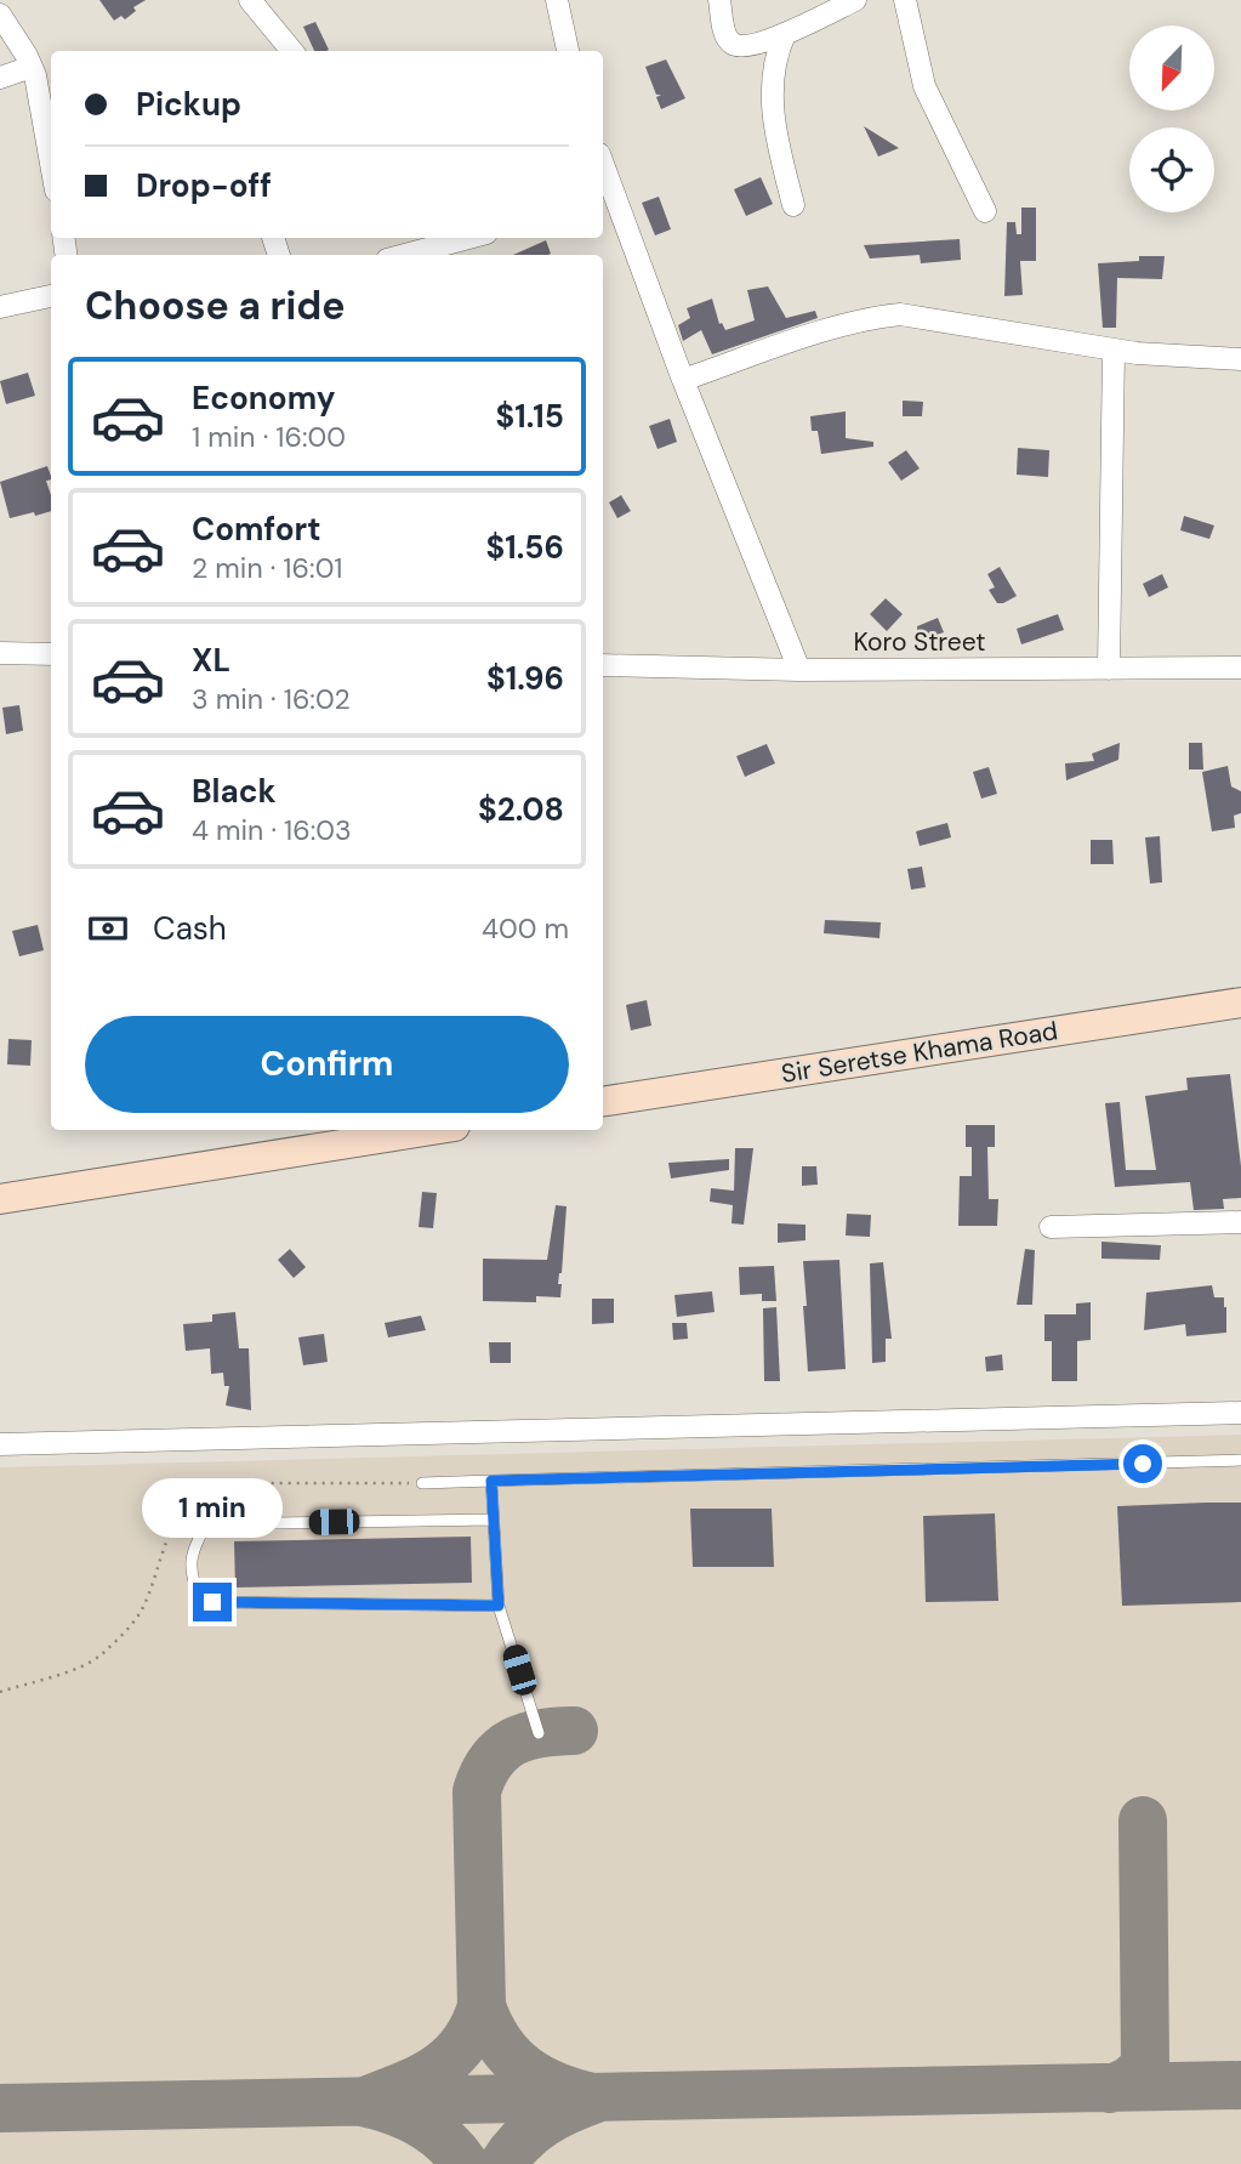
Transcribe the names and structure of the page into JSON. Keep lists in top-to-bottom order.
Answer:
{
  "streets": {
    "main road": ["Sir Seretse Khama Road"],
    "street": ["Koro Street"]
  },
  "north": "bottom left",
  "page": {
    "banner": ["Pickup", "Drop-off"],
    "heading": "Choose a ride",
    "list": [
      {
        "name": "Economy",
        "note": "1 min · 16:00",
        "value": "$1.15"
      },
      {
        "name": "Comfort",
        "note": "2 min · 16:01",
        "value": "$1.56"
      },
      {
        "name": "XL",
        "note": "3 min · 16:02",
        "value": "$1.96"
      },
      {
        "name": "Black",
        "note": "4 min · 16:03",
        "value": "$2.08"
      }
    ],
    "pay": ["Cash", "400 m"],
    "buttons": "Confirm",
    "bubble": "1 min"
  }
}
